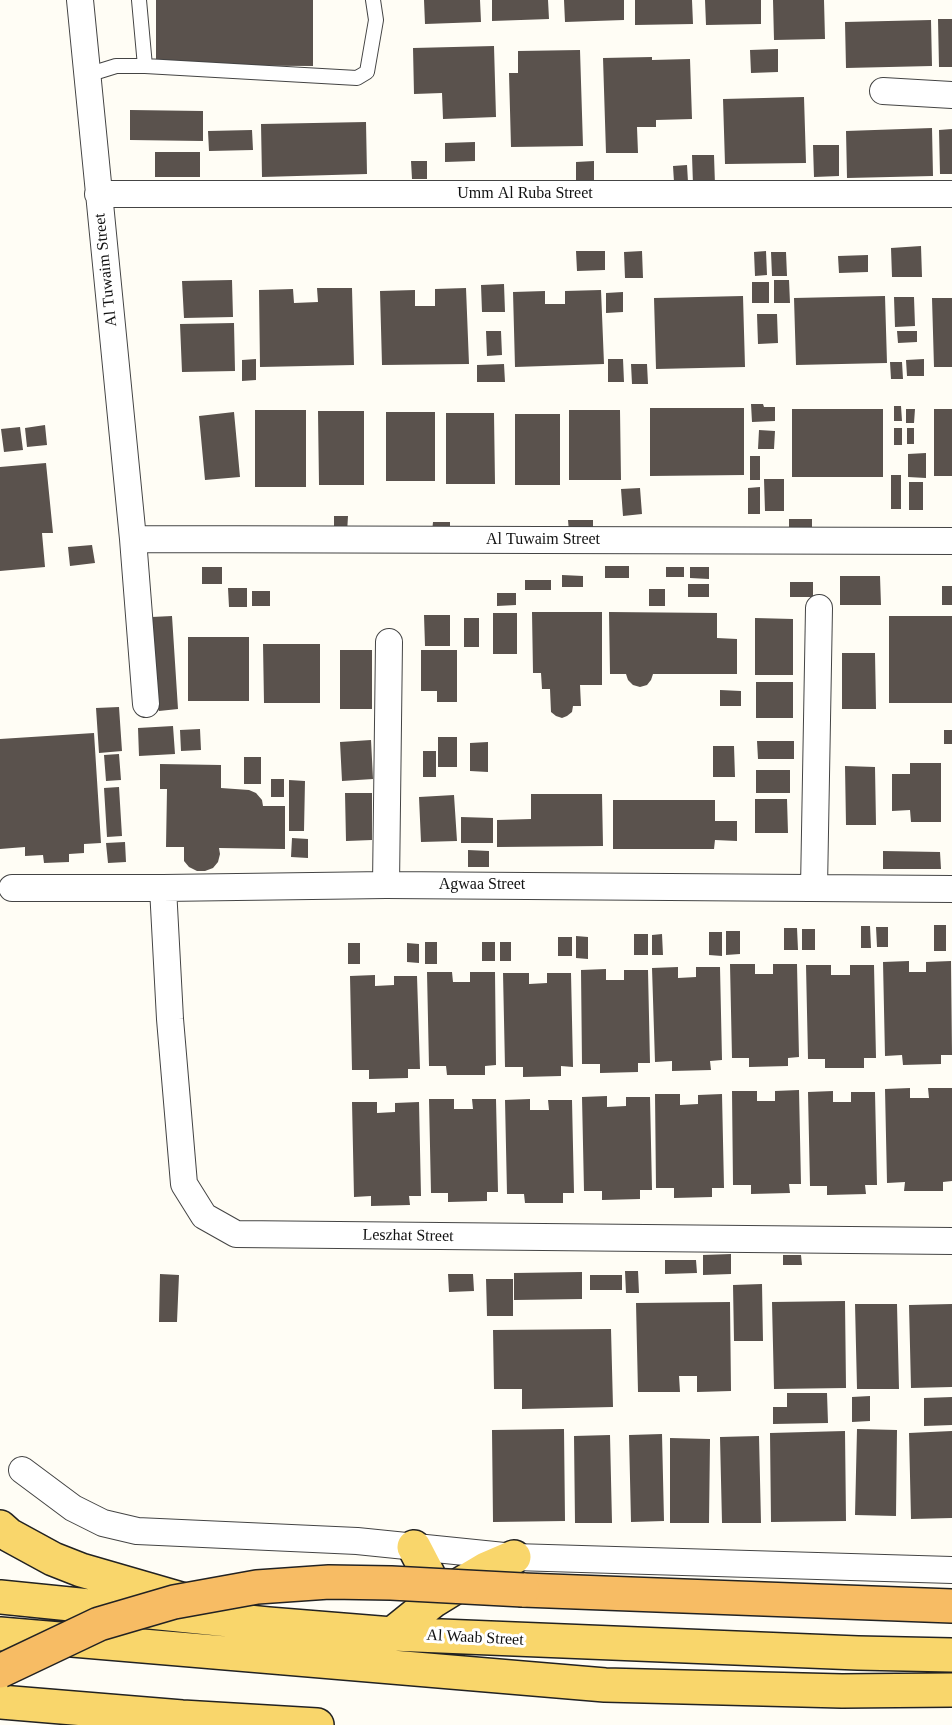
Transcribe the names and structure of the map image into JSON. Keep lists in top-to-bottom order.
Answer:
{
  "streets": {
    "main road": ["Al Waab Street"],
    "street": [
      "Umm Al Ruba Street",
      "Al Tuwaim Street",
      "Agwaa Street",
      "Leszhat Street"
    ]
  },
  "crossings": [
    ["Umm Al Ruba Street", "Al Tuwaim Street"],
    ["Agwaa Street", "Leszhat Street"]
  ]
}
